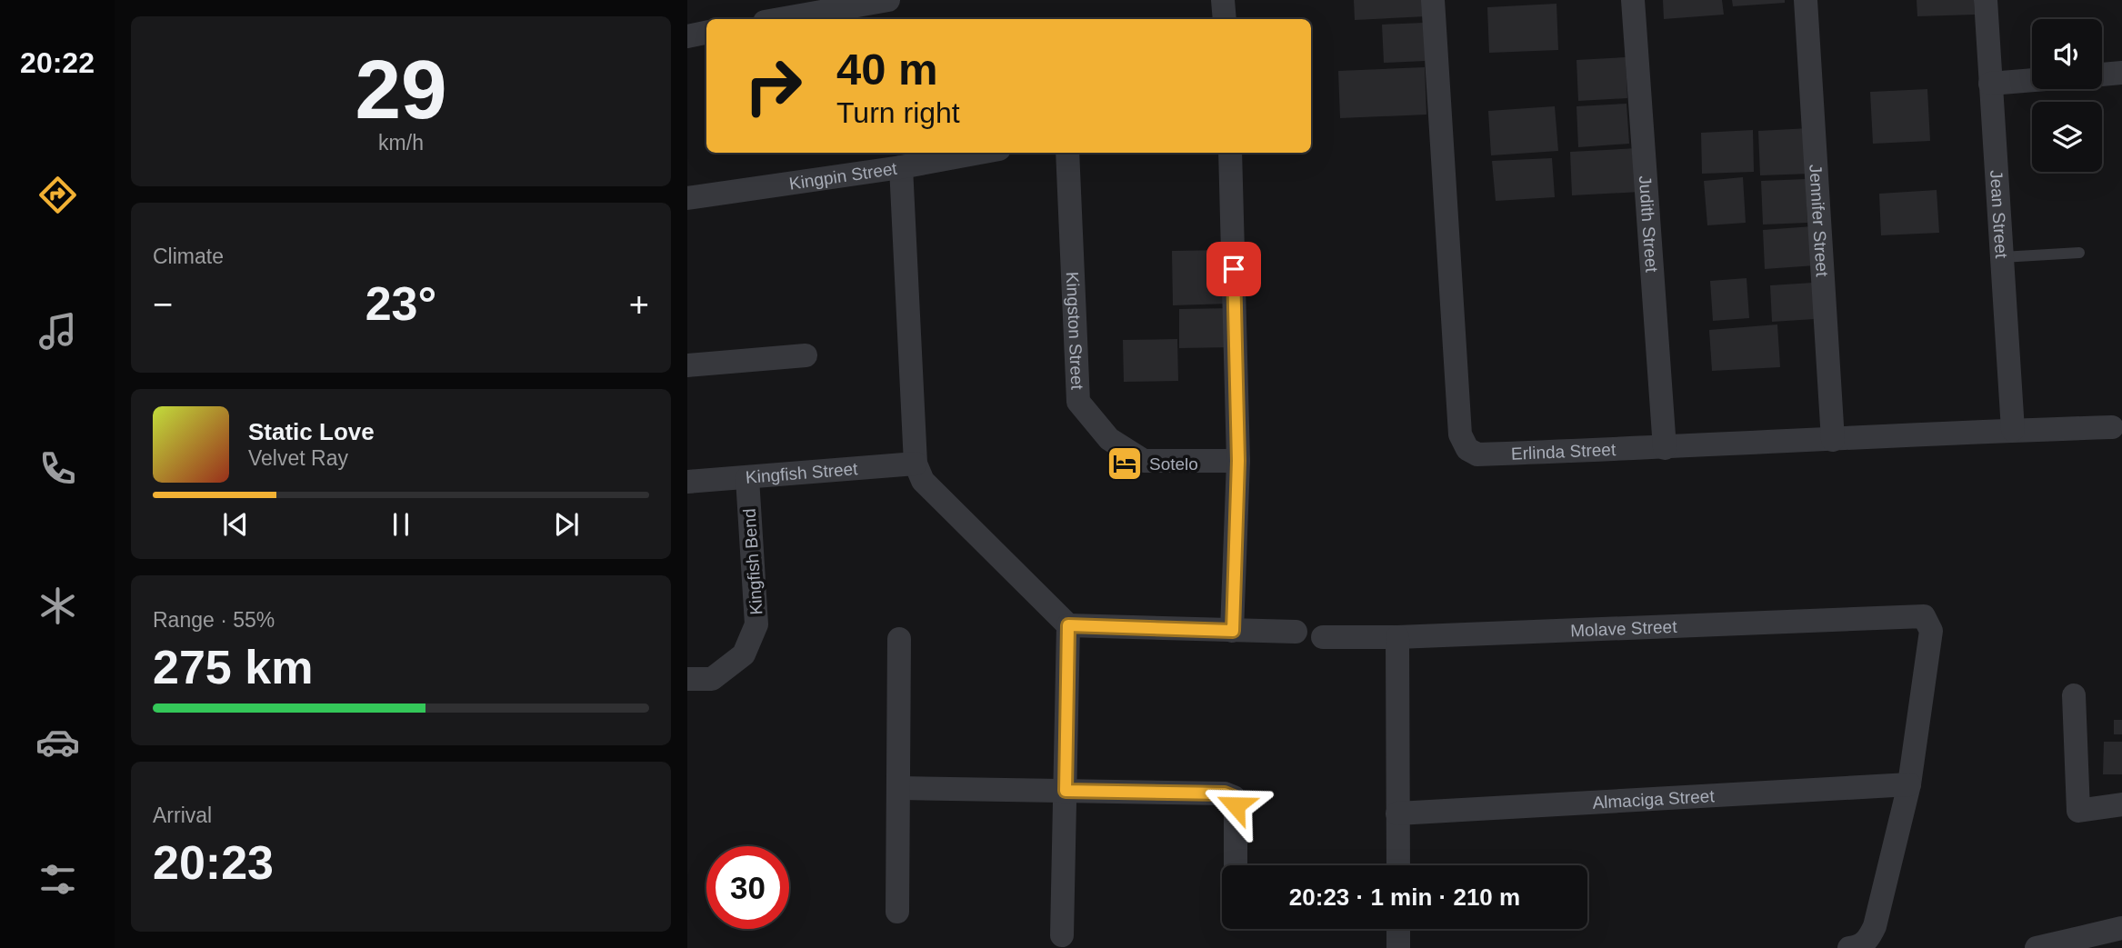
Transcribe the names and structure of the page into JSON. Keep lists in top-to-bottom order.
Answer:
{
  "streets": {
    "street": [
      "Kingpin Street",
      "Jean Street",
      "Jennifer Street",
      "Judith Street",
      "Kingston Street",
      "Erlinda Street",
      "Kingfish Street",
      "Kingfish Bend",
      "Molave Street",
      "Almaciga Street"
    ]
  },
  "crossings": [
    ["Jean Street", "Erlinda Street"],
    ["Jennifer Street", "Erlinda Street"],
    ["Judith Street", "Erlinda Street"],
    ["Kingfish Street", "Kingfish Bend"],
    ["Molave Street", "Almaciga Street"]
  ],
  "places": {
    "hotel": ["Sotelo"]
  },
  "page": {
    "tabs": "20:22",
    "tile": [
      ["29", "km/h"],
      "Climate",
      ["Range · 55%", "275 km"],
      ["Arrival", "20:23"]
    ],
    "turn": ["40 m", "Turn right"],
    "heat": ["−", "23°", "+"],
    "song": ["Static Love", "Velvet Ray"],
    "limit": "30",
    "trip": "20:23 · 1 min · 210 m"
  }
}
